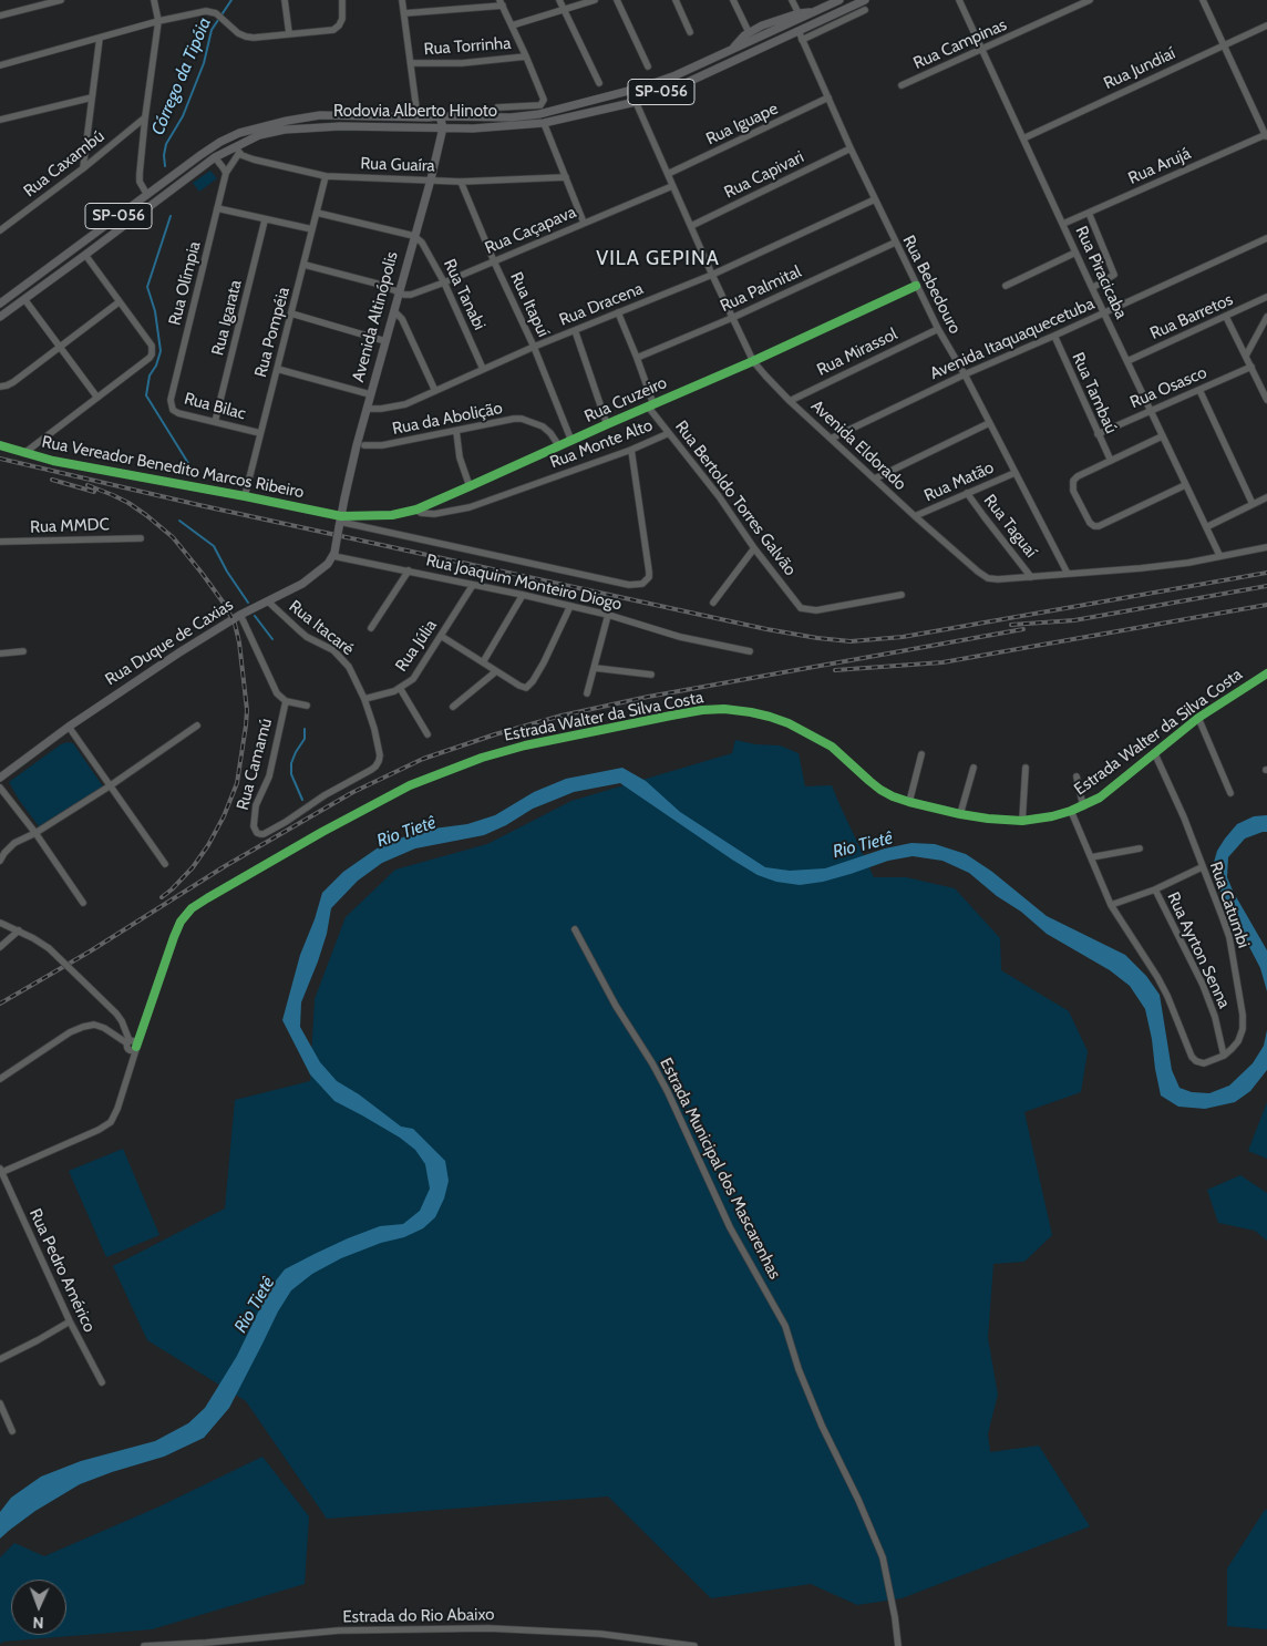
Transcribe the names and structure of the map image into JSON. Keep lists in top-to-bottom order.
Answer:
{
  "streets": {
    "main road": [
      "SP-056",
      "Rodovia Alberto Hinoto",
      "Avenida Altinópolis",
      "Rua Duque de Caxias"
    ],
    "street": [
      "Rua Campinas",
      "Rua Torrinha",
      "Rua Jundiaí",
      "Rua Iguape",
      "Rua Caxambú",
      "Rua Guaíra",
      "Rua Arujá",
      "Rua Capivari",
      "Rua Caçapava",
      "Rua Piracicaba",
      "Rua Olímpia",
      "Rua Bebedouro",
      "Rua Palmital",
      "Rua Tanabi",
      "Rua Itapuí",
      "Rua Dracena",
      "Rua Barretos",
      "Rua Igarata",
      "Rua Pompéia",
      "Avenida Itaquaquecetuba",
      "Rua Mirassol",
      "Rua Osasco",
      "Rua Tambaú",
      "Rua Cruzeiro",
      "Rua Bilac",
      "Rua da Abolição",
      "Rua Monte Alto",
      "Avenida Eldorado",
      "Rua Vereador Benedito Marcos Ribeiro",
      "Rua Matão",
      "Rua Bertoldo Torres Galvão",
      "Rua MMDC",
      "Rua Taguaí",
      "Rua Joaquim Monteiro Diogo",
      "Rua Itacaré",
      "Rua Júlia",
      "Estrada Walter da Silva Costa",
      "Rua Camamú",
      "Rua Catumbi",
      "Rua Ayrton Senna",
      "Estrada Municipal dos Mascarenhas",
      "Rua Pedro Américo",
      "Estrada do Rio Abaixo"
    ]
  },
  "crossings": [
    ["Rua Campinas", "Rua Piracicaba"],
    ["Rua Jundiaí", "Rua Piracicaba"],
    ["Rodovia Alberto Hinoto", "Rua Guaíra"],
    ["Rodovia Alberto Hinoto", "Rua Olímpia"],
    ["Rodovia Alberto Hinoto", "Rua Bebedouro"],
    ["Rodovia Alberto Hinoto", "Avenida Altinópolis"],
    ["Rodovia Alberto Hinoto", "Avenida Eldorado"],
    ["Rua Iguape", "Rua Bebedouro"],
    ["Rua Iguape", "Avenida Eldorado"],
    ["Rua Guaíra", "Rua Olímpia"],
    ["Rua Guaíra", "Rua Itapuí"],
    ["Rua Guaíra", "Avenida Altinópolis"],
    ["Rua Guaíra", "Rua Pompéia"],
    ["Rua Arujá", "Rua Piracicaba"],
    ["Rua Capivari", "Rua Bebedouro"],
    ["Rua Capivari", "Avenida Eldorado"],
    ["Rua Caçapava", "Rua Tanabi"],
    ["Rua Caçapava", "Rua Itapuí"],
    ["Rua Caçapava", "Avenida Altinópolis"],
    ["Rua Caçapava", "Avenida Eldorado"],
    ["Rua Piracicaba", "Rua Barretos"],
    ["Rua Piracicaba", "Avenida Itaquaquecetuba"],
    ["Rua Piracicaba", "Rua Osasco"],
    ["Rua Piracicaba", "Avenida Eldorado"],
    ["Rua Olímpia", "Rua Bilac"],
    ["Rua Bebedouro", "Rua Palmital"],
    ["Rua Bebedouro", "Rua Dracena"],
    ["Rua Bebedouro", "Avenida Itaquaquecetuba"],
    ["Rua Bebedouro", "Rua Mirassol"],
    ["Rua Bebedouro", "Rua Cruzeiro"],
    ["Rua Bebedouro", "Avenida Eldorado"],
    ["Rua Bebedouro", "Rua Matão"],
    ["Rua Palmital", "Avenida Eldorado"],
    ["Rua Palmital", "Rua Bertoldo Torres Galvão"],
    ["Rua Tanabi", "Rua Dracena"],
    ["Rua Tanabi", "Avenida Altinópolis"],
    ["Rua Itapuí", "Rua Dracena"],
    ["Rua Itapuí", "Rua Cruzeiro"],
    ["Rua Dracena", "Avenida Altinópolis"],
    ["Rua Dracena", "Avenida Eldorado"],
    ["Rua Dracena", "Rua Bertoldo Torres Galvão"],
    ["Avenida Altinópolis", "Rua Cruzeiro"],
    ["Avenida Altinópolis", "Rua Vereador Benedito Marcos Ribeiro"],
    ["Rua Igarata", "Rua Bilac"],
    ["Rua Pompéia", "Rua Bilac"],
    ["Rua Pompéia", "Rua Vereador Benedito Marcos Ribeiro"],
    ["Avenida Itaquaquecetuba", "Rua Tambaú"],
    ["Avenida Itaquaquecetuba", "Avenida Eldorado"],
    ["Rua Mirassol", "Avenida Eldorado"],
    ["Rua Osasco", "Rua Tambaú"],
    ["Rua Cruzeiro", "Rua da Abolição"],
    ["Rua Cruzeiro", "Rua Monte Alto"],
    ["Rua Cruzeiro", "Avenida Eldorado"],
    ["Rua Cruzeiro", "Rua Vereador Benedito Marcos Ribeiro"],
    ["Rua Cruzeiro", "Rua Bertoldo Torres Galvão"],
    ["Rua Monte Alto", "Rua Vereador Benedito Marcos Ribeiro"],
    ["Rua Monte Alto", "Rua Bertoldo Torres Galvão"],
    ["Avenida Eldorado", "Rua Matão"],
    ["Avenida Eldorado", "Rua Taguaí"],
    ["Rua Matão", "Rua Taguaí"],
    ["Rua Joaquim Monteiro Diogo", "Rua Duque de Caxias"],
    ["Rua Joaquim Monteiro Diogo", "Rua Júlia"],
    ["Rua Itacaré", "Rua Duque de Caxias"],
    ["Rua Itacaré", "Rua Júlia"],
    ["Rua Itacaré", "Rua Camamú"],
    ["Rua Duque de Caxias", "Rua Camamú"],
    ["Estrada Walter da Silva Costa", "Rua Catumbi"],
    ["Rua Catumbi", "Rua Ayrton Senna"]
  ],
  "districts": ["VILA GEPINA"],
  "water": ["Córrego da Tipóia", "Rio Tietê"],
  "north": "bottom"
}
